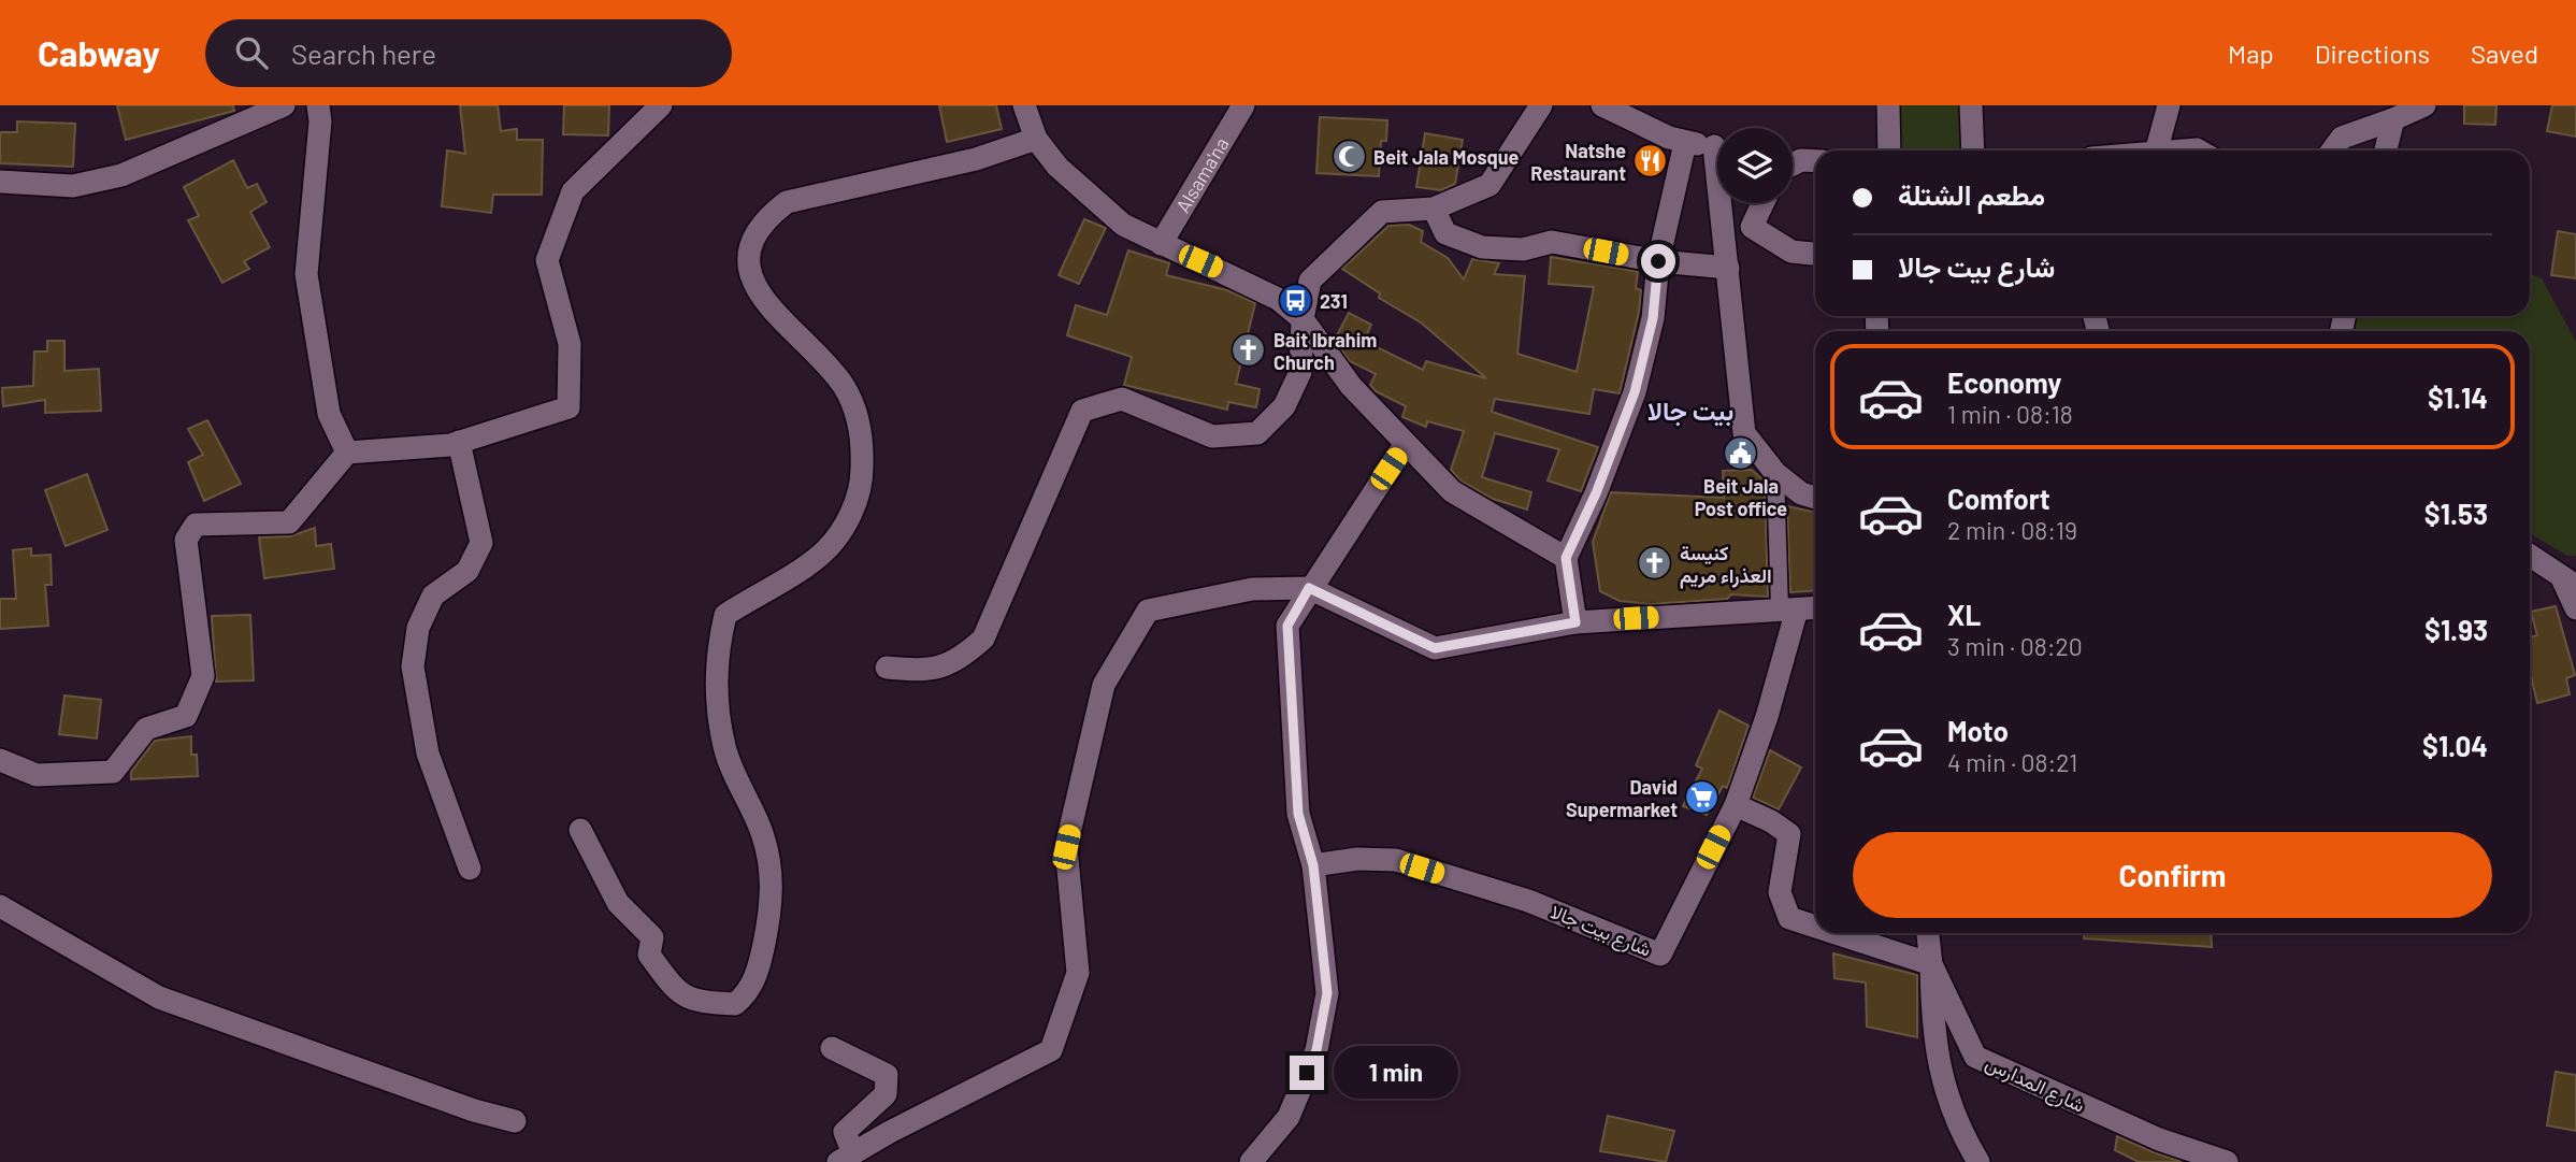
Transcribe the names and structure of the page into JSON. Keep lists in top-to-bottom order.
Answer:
{
  "streets": {
    "street": ["Alsama'na", "شارع بيت جالا", "شارع المدارس"]
  },
  "districts": ["بيت جالا"],
  "places": {
    "mosque": ["Beit Jala Mosque"],
    "restaurant": ["Natshe Restaurant"],
    "bus stop": ["231"],
    "church": ["Bait Ibrahim Church", "كنيسة العذراء مريم"],
    "public building": ["Beit Jala Post office"],
    "supermarket": ["David Supermarket"]
  },
  "page": {
    "header": "Cabway",
    "search": "Search here",
    "nav": ["Map", "Directions", "Saved"],
    "banner": ["مطعم الشتلة", "شارع بيت جالا"],
    "list": [
      {
        "name": "Economy",
        "note": "1 min · 08:18",
        "value": "$1.14"
      },
      {
        "name": "Comfort",
        "note": "2 min · 08:19",
        "value": "$1.53"
      },
      {
        "name": "XL",
        "note": "3 min · 08:20",
        "value": "$1.93"
      },
      {
        "name": "Moto",
        "note": "4 min · 08:21",
        "value": "$1.04"
      }
    ],
    "buttons": "Confirm",
    "bubble": "1 min"
  }
}
